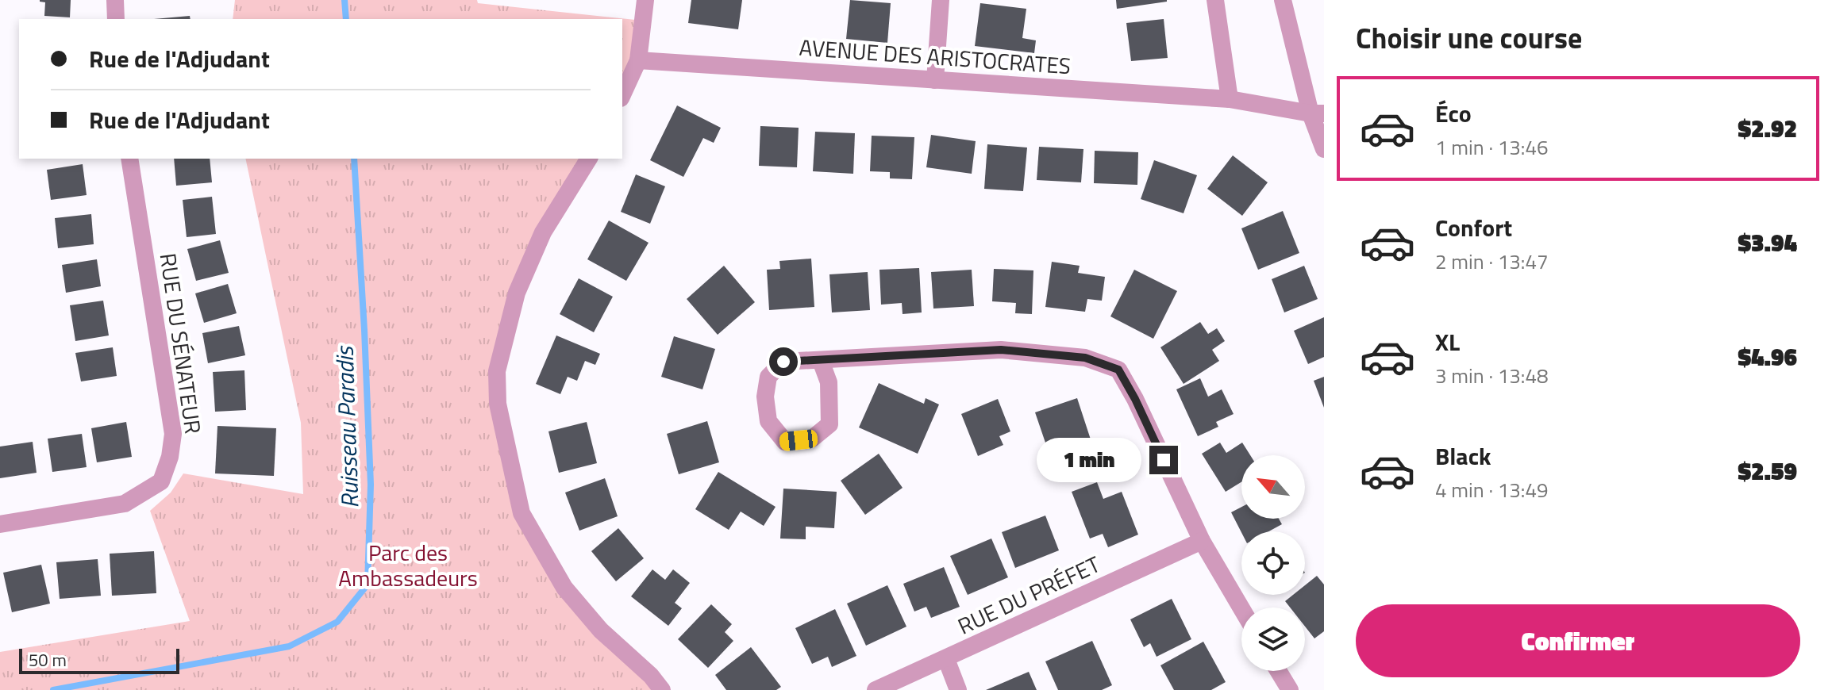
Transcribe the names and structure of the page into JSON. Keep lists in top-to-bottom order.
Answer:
{
  "streets": {
    "street": ["AVENUE DES ARISTOCRATES", "RUE DU SÉNATEUR", "RUE DU PRÉFET"]
  },
  "water": ["Ruisseau Paradis"],
  "parks": ["Parc des Ambassadeurs"],
  "scale_bar": "50 m",
  "north": "top left",
  "page": {
    "heading": "Choisir une course",
    "banner": ["Rue de l'Adjudant", "Rue de l'Adjudant"],
    "list": [
      {
        "name": "Éco",
        "note": "1 min · 13:46",
        "value": "$2.92"
      },
      {
        "name": "Confort",
        "note": "2 min · 13:47",
        "value": "$3.94"
      },
      {
        "name": "XL",
        "note": "3 min · 13:48",
        "value": "$4.96"
      },
      {
        "name": "Black",
        "note": "4 min · 13:49",
        "value": "$2.59"
      }
    ],
    "bubble": "1 min",
    "buttons": "Confirmer",
    "scale": "50 m"
  }
}
